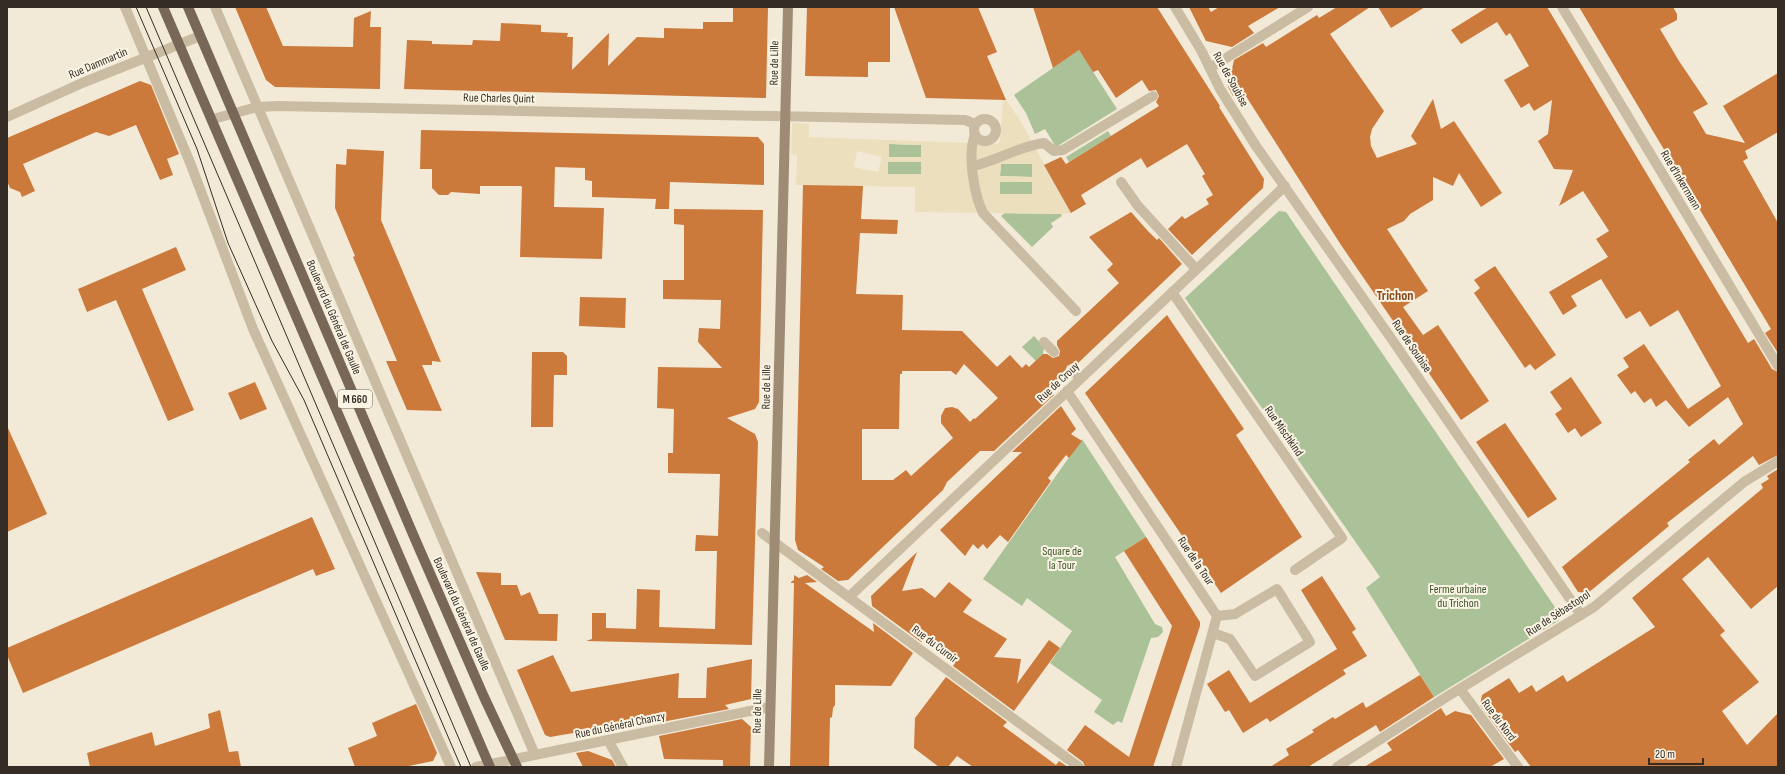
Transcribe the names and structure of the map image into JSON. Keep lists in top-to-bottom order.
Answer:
{
  "streets": {
    "main road": ["Boulevard du Général de Gaulle", "M 660"],
    "street": [
      "Rue Dammartin",
      "Rue de Lille",
      "Rue de Soubise",
      "Rue Charles Quint",
      "Rue d'Inkermann",
      "Rue de Crouy",
      "Rue Mischkind",
      "Rue de la Tour",
      "Rue de Sébastopol",
      "Rue du Curoir",
      "Rue du Nord",
      "Rue du Général Chanzy"
    ]
  },
  "crossings": [
    ["Rue Dammartin", "Boulevard du Général de Gaulle"],
    ["Rue Dammartin", "M 660"],
    ["Rue de Lille", "Rue Charles Quint"],
    ["Rue de Lille", "Rue du Curoir"],
    ["Rue de Lille", "Rue du Général Chanzy"],
    ["Rue de Soubise", "Rue de Crouy"],
    ["Rue de Soubise", "Rue de Sébastopol"],
    ["Rue Charles Quint", "Boulevard du Général de Gaulle"],
    ["Rue Charles Quint", "M 660"],
    ["Boulevard du Général de Gaulle", "Rue du Général Chanzy"],
    ["Rue de Crouy", "Rue Mischkind"],
    ["Rue de Crouy", "Rue de la Tour"],
    ["Rue de Crouy", "Rue du Curoir"],
    ["M 660", "Rue du Général Chanzy"],
    ["Rue de Sébastopol", "Rue du Nord"]
  ],
  "districts": ["Trichon"],
  "parks": ["Square de la Tour", "Ferme urbaine du Trichon"],
  "scale_bar": "20 m"
}
